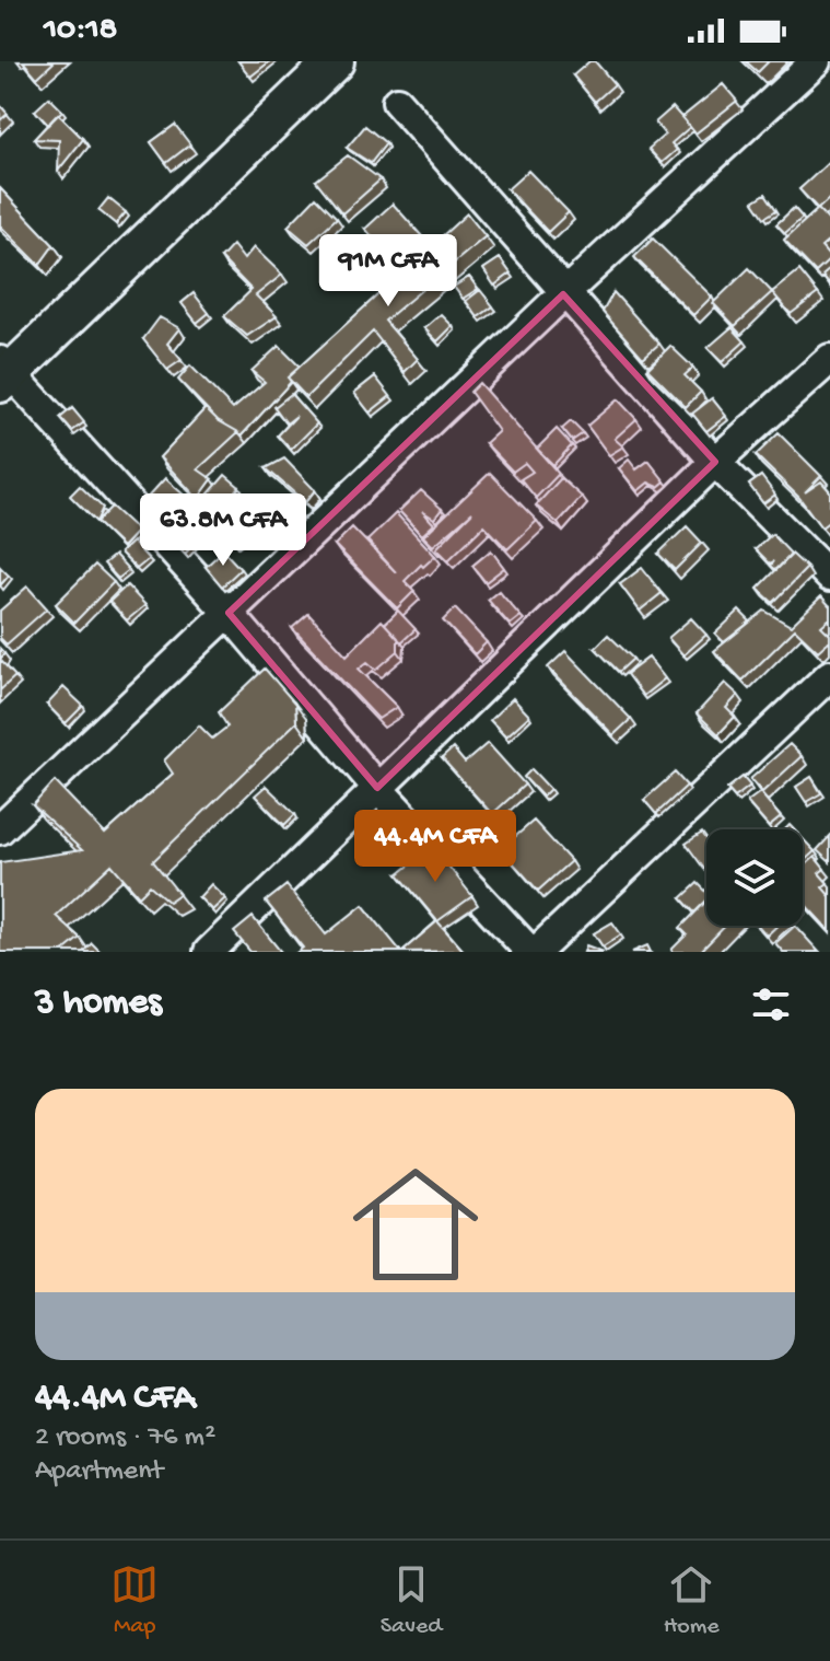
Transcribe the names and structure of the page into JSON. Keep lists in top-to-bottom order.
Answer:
{
  "page": {
    "status": "10:18",
    "price": ["91M CFA", "63.8M CFA", "44.4M CFA"],
    "heading": "3 homes",
    "list": [
      {
        "name": "44.4M CFA",
        "note": "2 rooms · 76 m² · Apartment"
      }
    ],
    "tabs": ["Map", "Saved", "Home"]
  }
}
